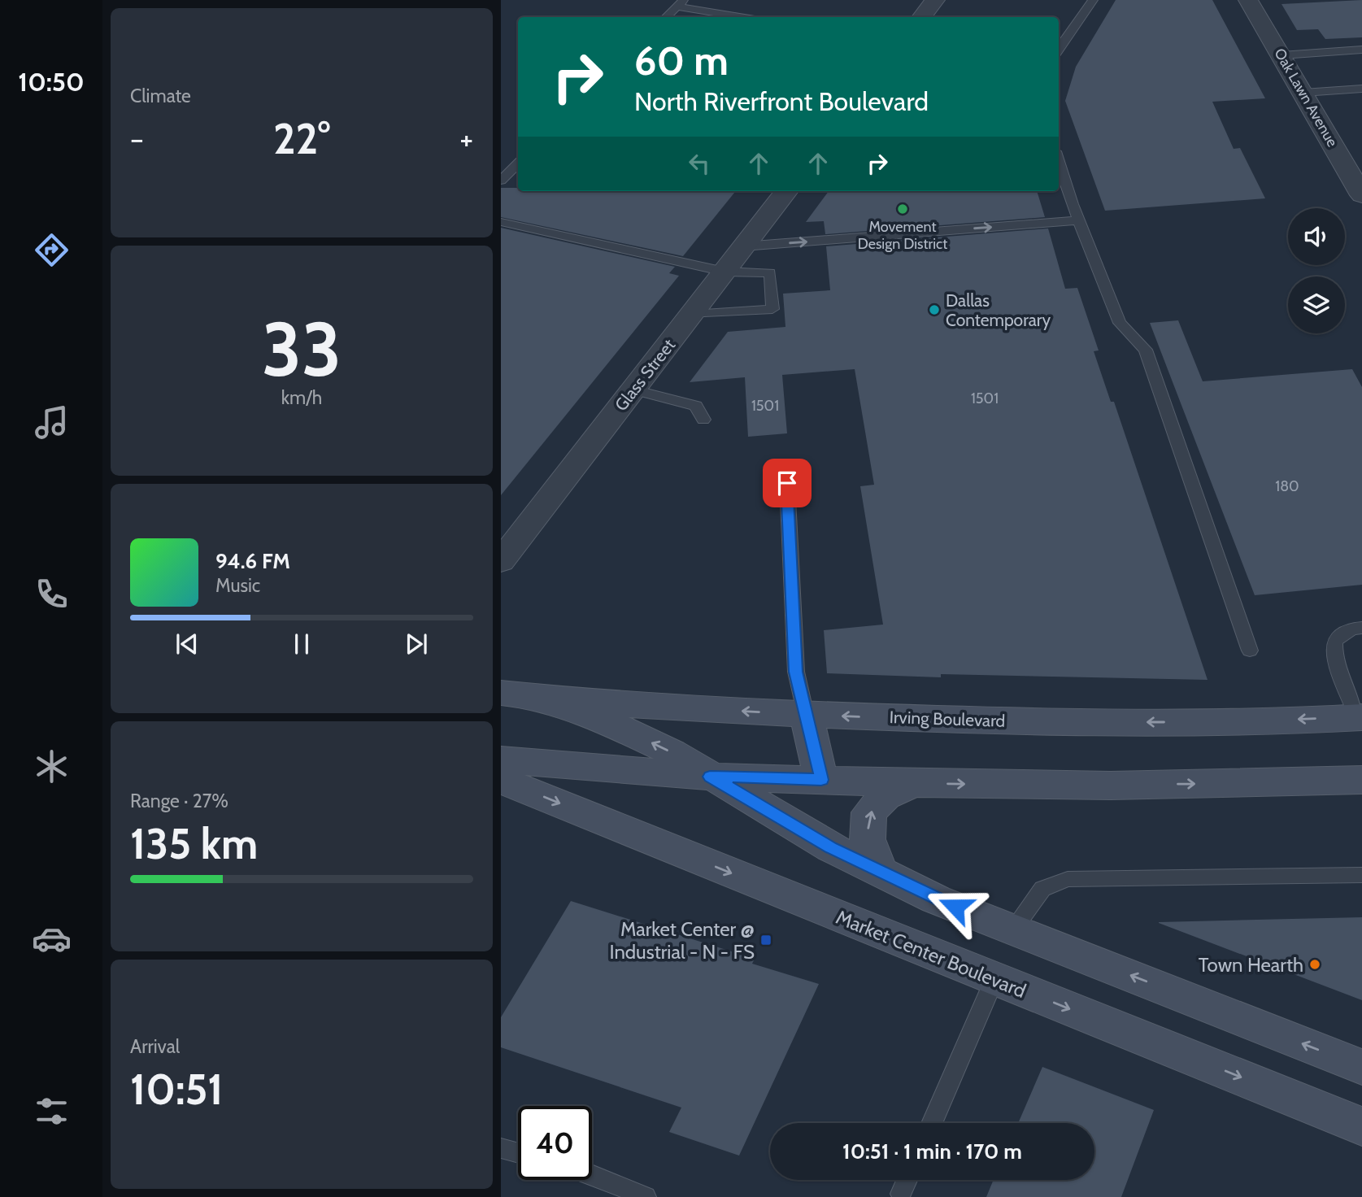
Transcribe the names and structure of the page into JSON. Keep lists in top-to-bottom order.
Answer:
{
  "streets": {
    "main road": ["Irving Boulevard", "Market Center Boulevard"],
    "street": ["Oak Lawn Avenue", "Glass Street"]
  },
  "places": {
    "other": ["Movement Design District", "Dallas Contemporary", "Town Hearth"],
    "transit": ["Market Center @ Industrial - N - FS"]
  },
  "house_numbers": ["1501", "1501", "180"],
  "page": {
    "tabs": "10:50",
    "tile": [
      "Climate",
      ["33", "km/h"],
      ["Range · 27%", "135 km"],
      ["Arrival", "10:51"]
    ],
    "turn": ["60 m", "North Riverfront Boulevard"],
    "heat": ["−", "22°", "+"],
    "song": ["94.6 FM", "Music"],
    "limit": "40",
    "trip": "10:51 · 1 min · 170 m"
  }
}
